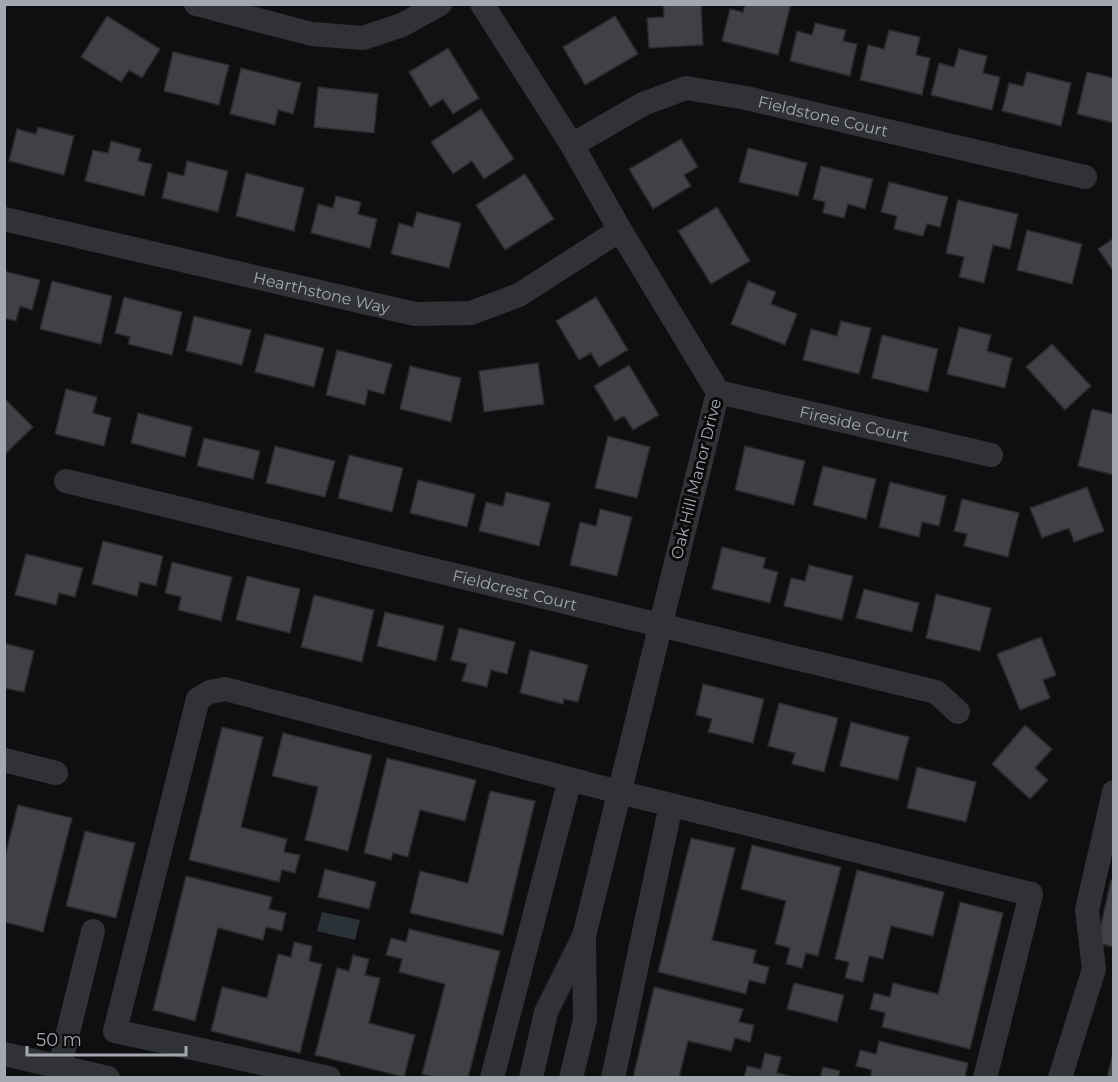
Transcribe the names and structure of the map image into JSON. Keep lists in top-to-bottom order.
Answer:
{
  "streets": {
    "street": [
      "Fieldstone Court",
      "Hearthstone Way",
      "Fireside Court",
      "Oak Hill Manor Drive",
      "Fieldcrest Court"
    ]
  },
  "crossings": [
    ["Fieldstone Court", "Oak Hill Manor Drive"],
    ["Hearthstone Way", "Oak Hill Manor Drive"],
    ["Fireside Court", "Oak Hill Manor Drive"],
    ["Oak Hill Manor Drive", "Fieldcrest Court"]
  ],
  "scale_bar": "50 m"
}
